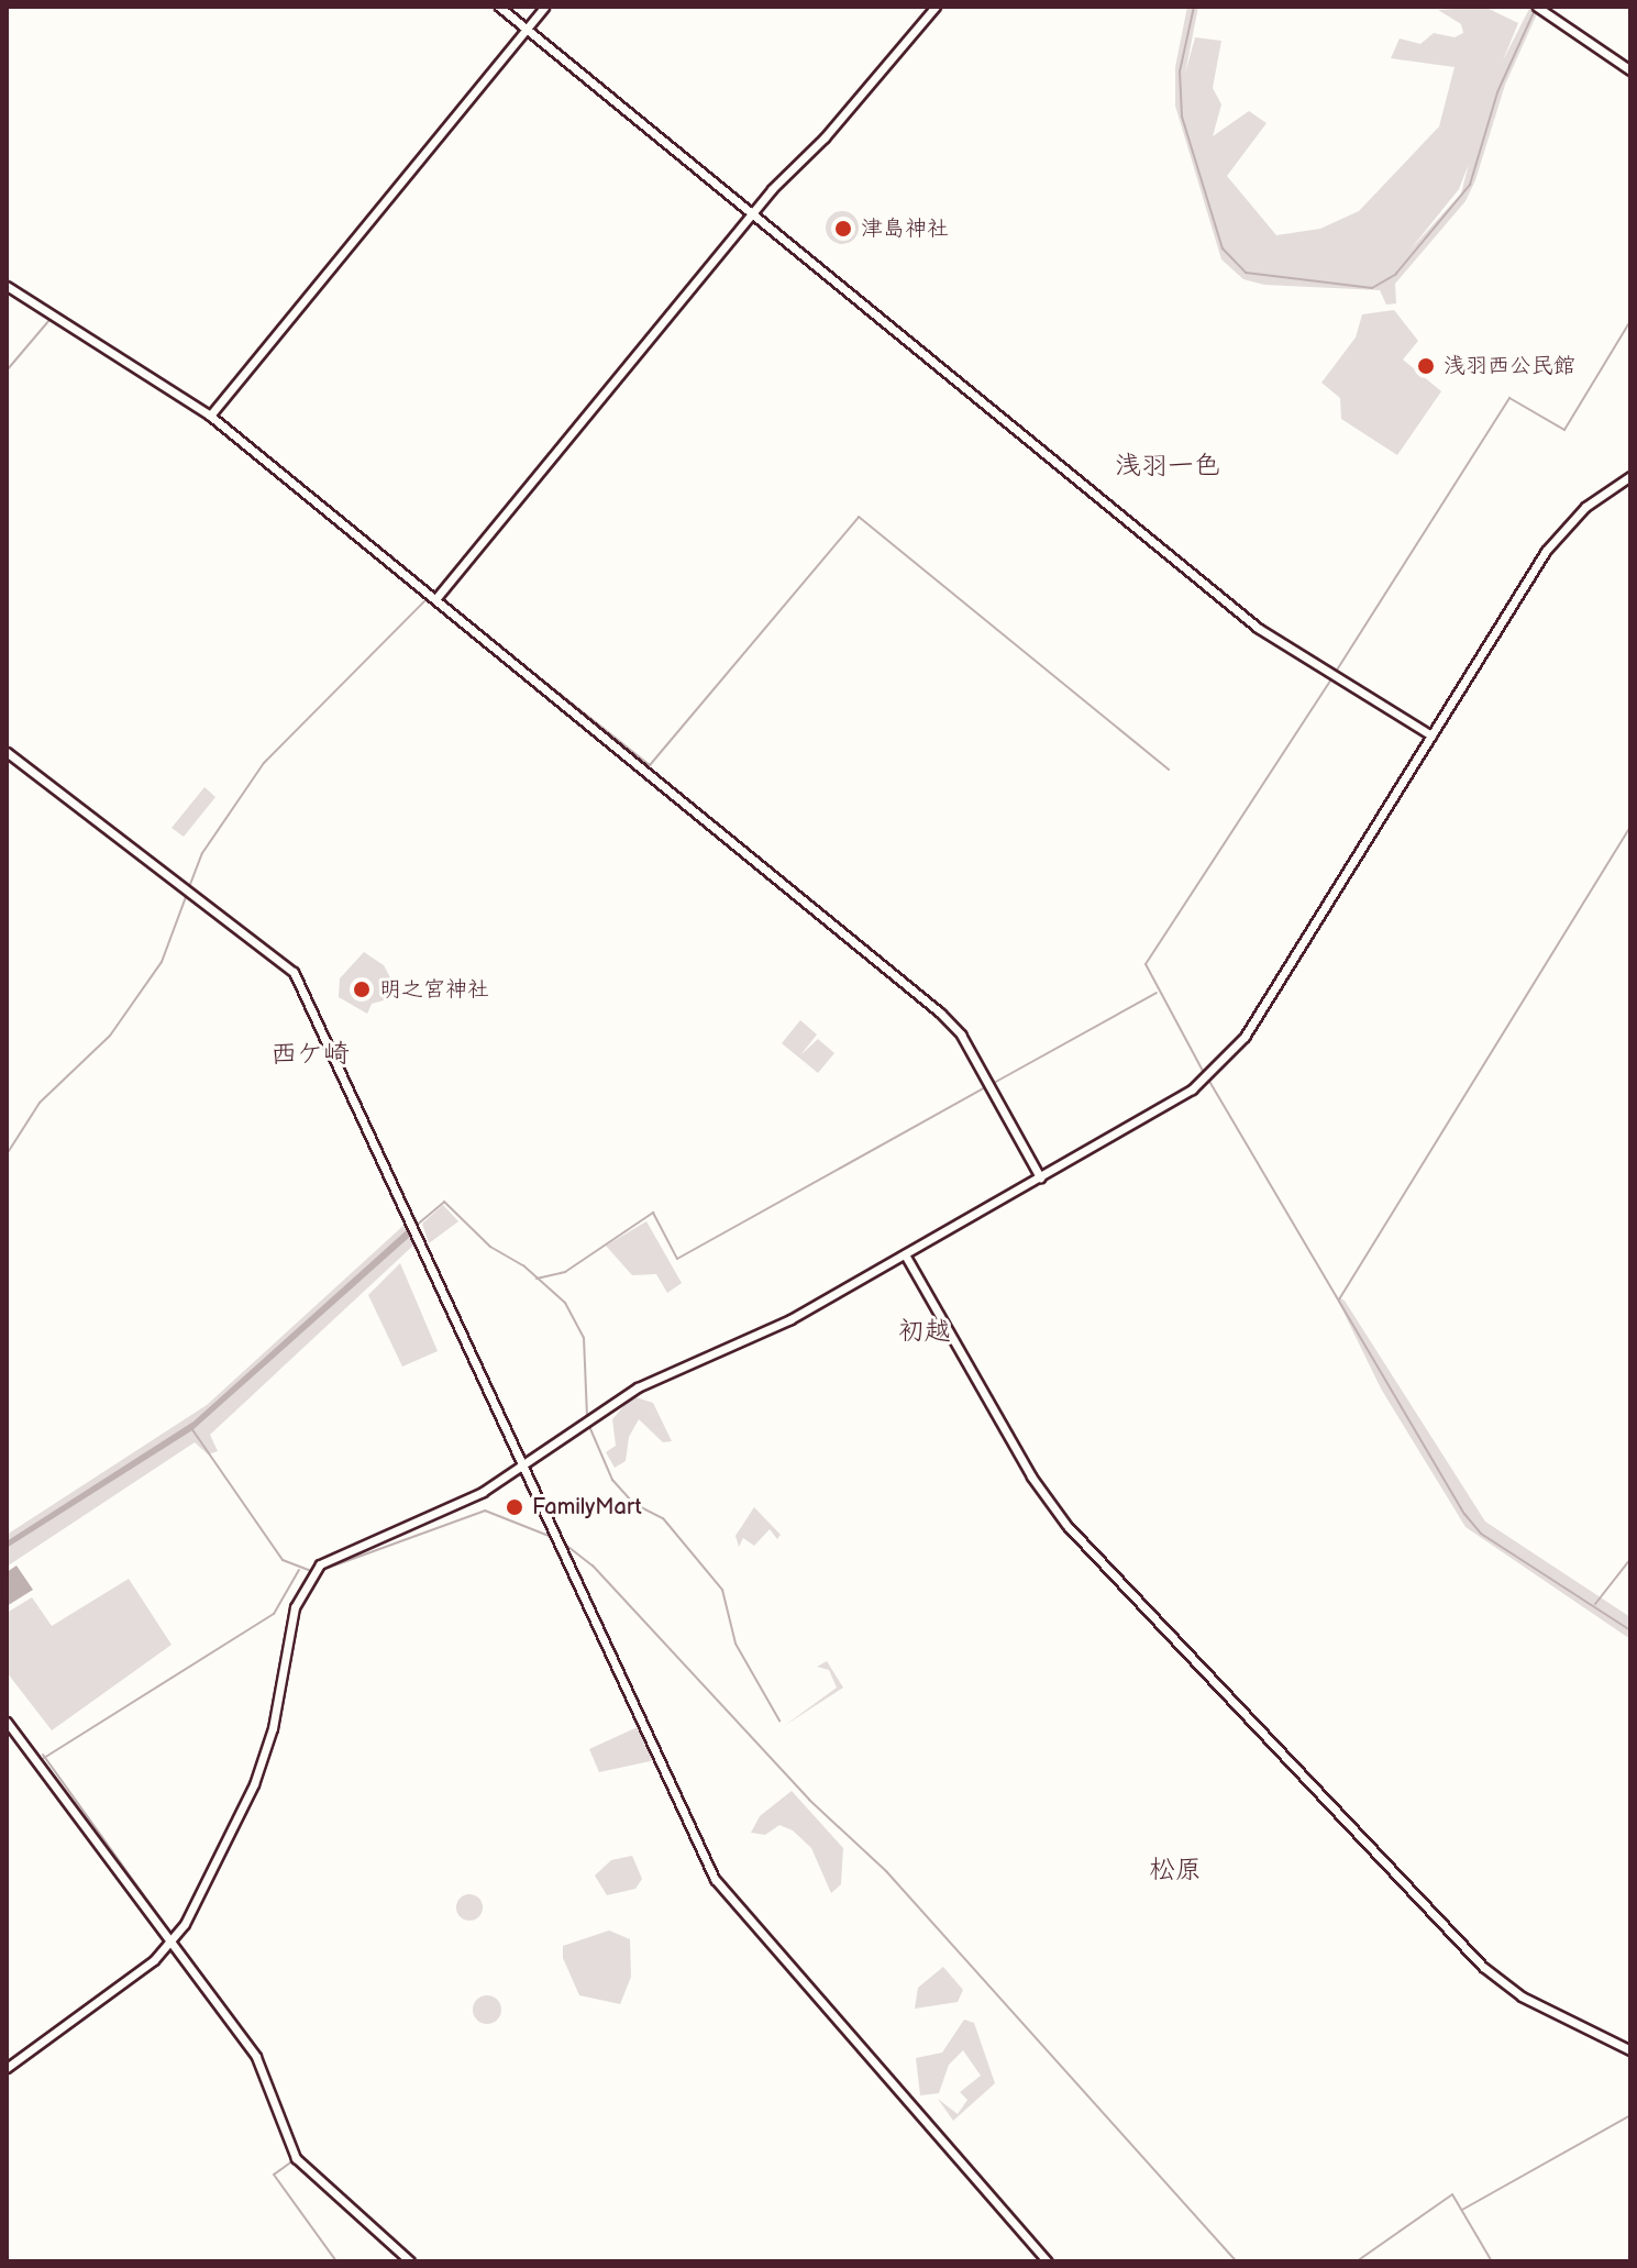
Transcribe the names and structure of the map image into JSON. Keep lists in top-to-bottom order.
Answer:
{
  "districts": [
    "浅羽一色",
    "西ケ崎",
    "初越",
    "松原"
  ],
  "places": [
    "津島神社",
    "浅羽西公民館",
    "明之宮神社",
    "FamilyMart"
  ]
}
